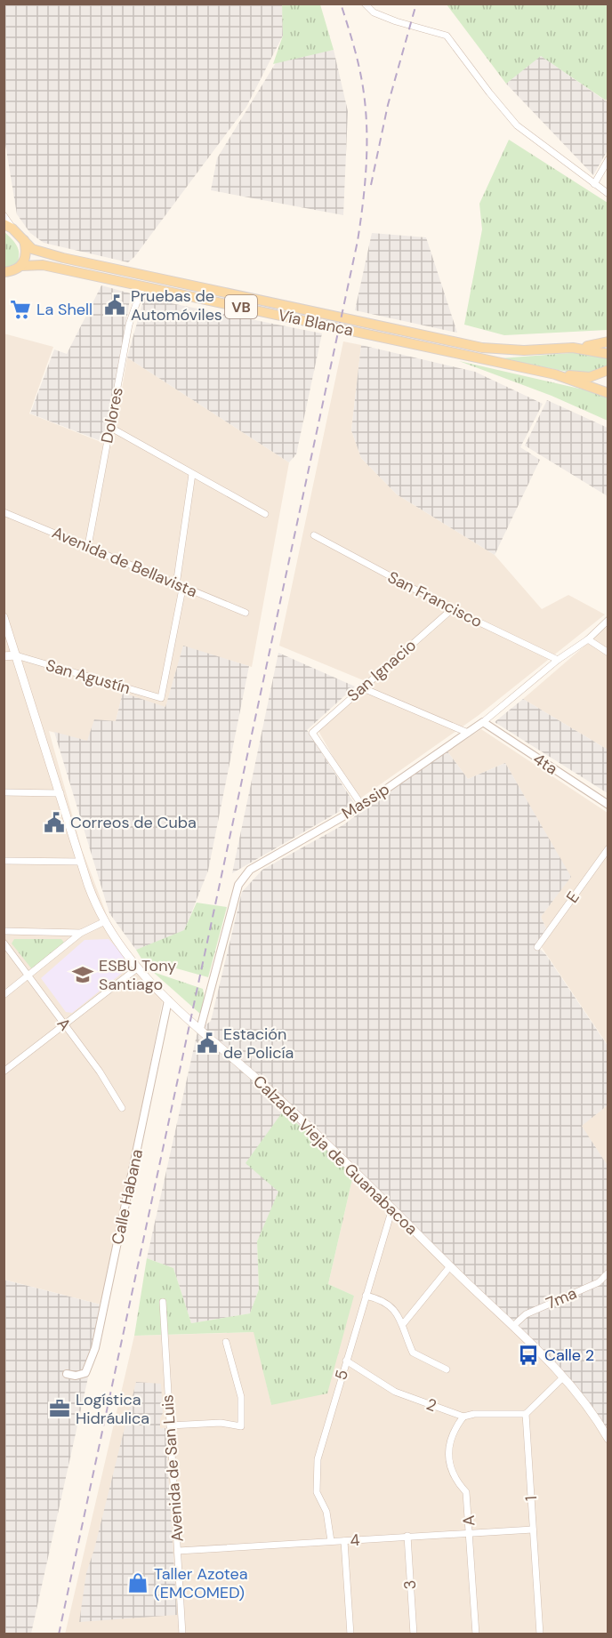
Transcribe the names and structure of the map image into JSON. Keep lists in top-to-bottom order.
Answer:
{
  "streets": {
    "main road": ["VB", "Vía Blanca", "Calzada Vieja de Guanabacoa"],
    "street": [
      "Dolores",
      "Avenida de Bellavista",
      "San Francisco",
      "San Ignacio",
      "San Agustín",
      "4ta",
      "Massip",
      "E",
      "A",
      "Calle Habana",
      "7ma",
      "5",
      "2",
      "Avenida de San Luis",
      "1",
      "4",
      "3"
    ]
  },
  "crossings": [
    ["VB", "Vía Blanca"],
    ["Vía Blanca", "Dolores"],
    ["Dolores", "Avenida de Bellavista"],
    ["Avenida de Bellavista", "San Agustín"],
    ["San Francisco", "San Ignacio"],
    ["San Francisco", "Massip"],
    ["San Ignacio", "Massip"],
    ["San Agustín", "Calzada Vieja de Guanabacoa"],
    ["4ta", "Massip"],
    ["Massip", "Calzada Vieja de Guanabacoa"],
    ["A", "2"],
    ["A", "4"],
    ["Calzada Vieja de Guanabacoa", "Calle Habana"],
    ["Calzada Vieja de Guanabacoa", "7ma"],
    ["Calzada Vieja de Guanabacoa", "5"],
    ["5", "2"],
    ["5", "4"],
    ["2", "1"],
    ["Avenida de San Luis", "4"],
    ["1", "4"],
    ["4", "3"]
  ],
  "places": {
    "public building": ["Pruebas de Automóviles", "Correos de Cuba", "Estación de Policía"],
    "supermarket": ["La Shell"],
    "school or university": ["ESBU Tony Santiago"],
    "bus stop": ["Calle 2"],
    "office": ["Logística Hidráulica"],
    "shop": ["Taller Azotea (EMCOMED)"]
  }
}
